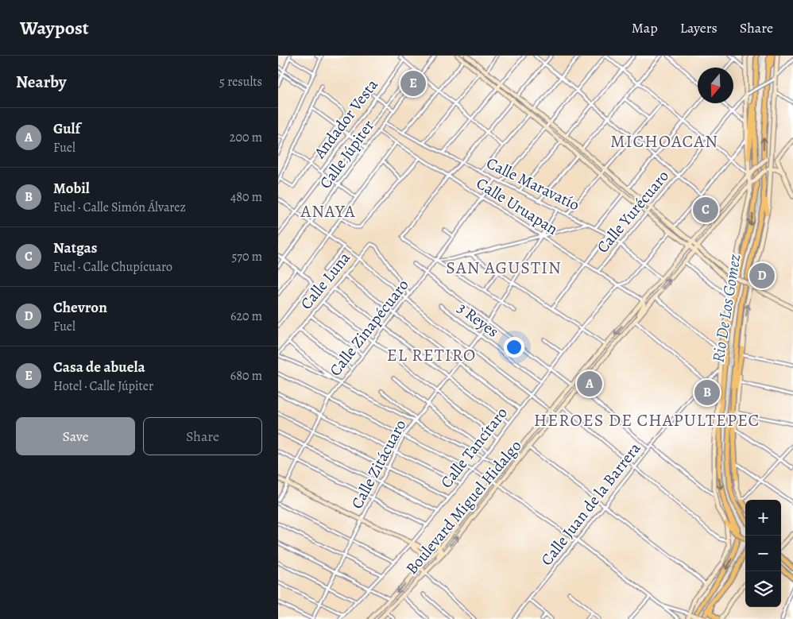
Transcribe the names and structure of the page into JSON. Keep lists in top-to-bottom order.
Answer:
{
  "streets": {
    "main road": ["Boulevard Miguel Hidalgo"],
    "street": [
      "Andador Vesta",
      "Calle Júpiter",
      "Calle Maravatío",
      "Calle Uruapan",
      "Calle Yurécuaro",
      "Calle Luna",
      "3 Reyes",
      "Calle Zinapécuaro",
      "Calle Tancítaro",
      "Calle Zitácuaro",
      "Calle Juan de la Barrera"
    ]
  },
  "crossings": [
    ["Calle Júpiter", "Calle Maravatío"],
    ["Calle Júpiter", "Calle Uruapan"],
    ["Calle Maravatío", "Calle Yurécuaro"],
    ["Calle Maravatío", "Calle Zinapécuaro"],
    ["Calle Maravatío", "Calle Tancítaro"],
    ["Calle Maravatío", "Calle Zitácuaro"],
    ["Calle Maravatío", "Boulevard Miguel Hidalgo"],
    ["Calle Uruapan", "Calle Yurécuaro"],
    ["Calle Uruapan", "Calle Zinapécuaro"],
    ["Calle Uruapan", "Calle Tancítaro"],
    ["Calle Uruapan", "Calle Zitácuaro"],
    ["Calle Uruapan", "Boulevard Miguel Hidalgo"],
    ["Calle Luna", "Calle Zinapécuaro"],
    ["3 Reyes", "Calle Tancítaro"],
    ["3 Reyes", "Calle Zitácuaro"]
  ],
  "districts": [
    "MICHOACAN",
    "ANAYA",
    "SAN AGUSTIN",
    "EL RETIRO",
    "HEROES DE CHAPULTEPEC"
  ],
  "water": ["Rio De Los Gomez"],
  "north": "bottom",
  "page": {
    "header": "Waypost",
    "nav": ["Map", "Layers", "Share"],
    "heading": ["Nearby", "5 results"],
    "pins": [
      "E",
      "C",
      "D",
      "A",
      "B"
    ],
    "list": [
      {
        "mark": "A",
        "name": "Gulf",
        "note": "Fuel",
        "value": "200 m"
      },
      {
        "mark": "B",
        "name": "Mobil",
        "note": "Fuel · Calle Simón Álvarez",
        "value": "480 m"
      },
      {
        "mark": "C",
        "name": "Natgas",
        "note": "Fuel · Calle Chupícuaro",
        "value": "570 m"
      },
      {
        "mark": "D",
        "name": "Chevron",
        "note": "Fuel",
        "value": "620 m"
      },
      {
        "mark": "E",
        "name": "Casa de abuela",
        "note": "Hotel · Calle Júpiter",
        "value": "680 m"
      }
    ],
    "buttons": ["Save", "Share"],
    "map_buttons": ["+", "−"]
  }
}
